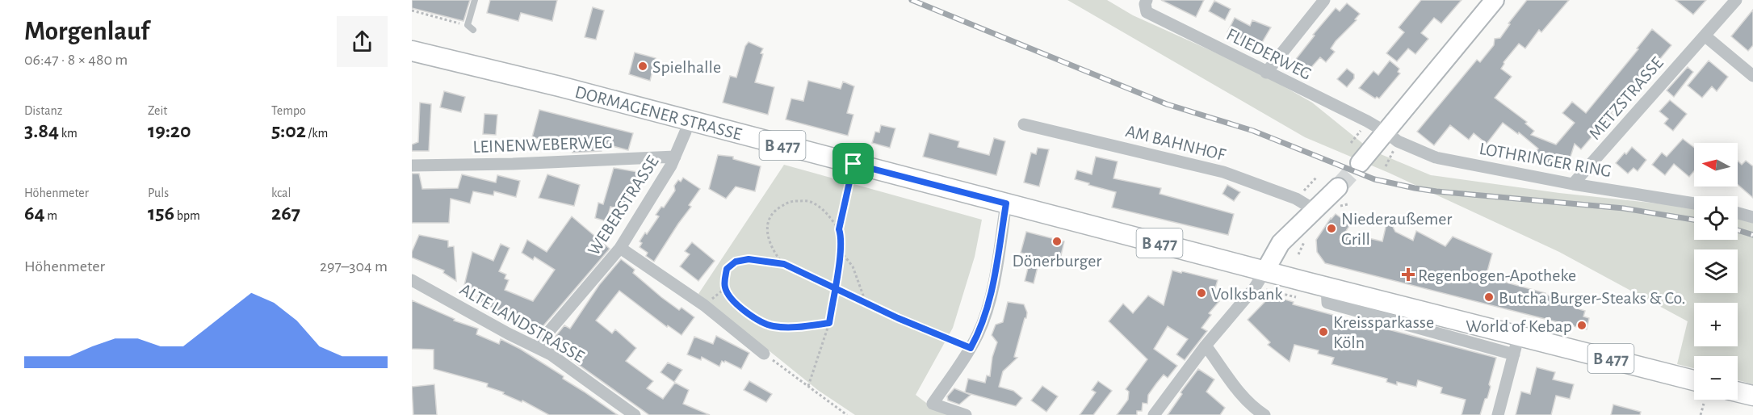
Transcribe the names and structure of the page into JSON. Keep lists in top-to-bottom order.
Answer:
{
  "streets": {
    "main road": ["DORMAGENER STRASSE", "B 477"],
    "street": [
      "FLIEDERWEG",
      "METZSTRASSE",
      "AM BAHNHOF",
      "LEINENWEBERWEG",
      "LOTHRINGER RING",
      "WEBERSTRASSE",
      "ALTE LANDSTRASSE"
    ]
  },
  "crossings": [
    ["FLIEDERWEG", "LOTHRINGER RING"],
    ["METZSTRASSE", "LOTHRINGER RING"],
    ["DORMAGENER STRASSE", "WEBERSTRASSE"],
    ["LEINENWEBERWEG", "WEBERSTRASSE"],
    ["WEBERSTRASSE", "ALTE LANDSTRASSE"]
  ],
  "places": {
    "other": [
      "Spielhalle",
      "Niederaußemer Grill",
      "Dönerburger",
      "Volksbank",
      "Butcha Burger-Steaks & Co.",
      "World of Kebap",
      "Kreissparkasse Köln"
    ],
    "health": ["Regenbogen-Apotheke"]
  },
  "north": "left",
  "page": {
    "heading": ["Morgenlauf", "06:47 · 8 × 480 m"],
    "stats": [
      ["Distanz", "3.84 km"],
      ["Zeit", "19:20"],
      ["Tempo", "5:02 /km"],
      ["Höhenmeter", "64 m"],
      ["Puls", "156 bpm"],
      ["kcal", "267"]
    ],
    "map_buttons": ["+", "−"],
    "chart": ["Höhenmeter", "297–304 m"]
  }
}
